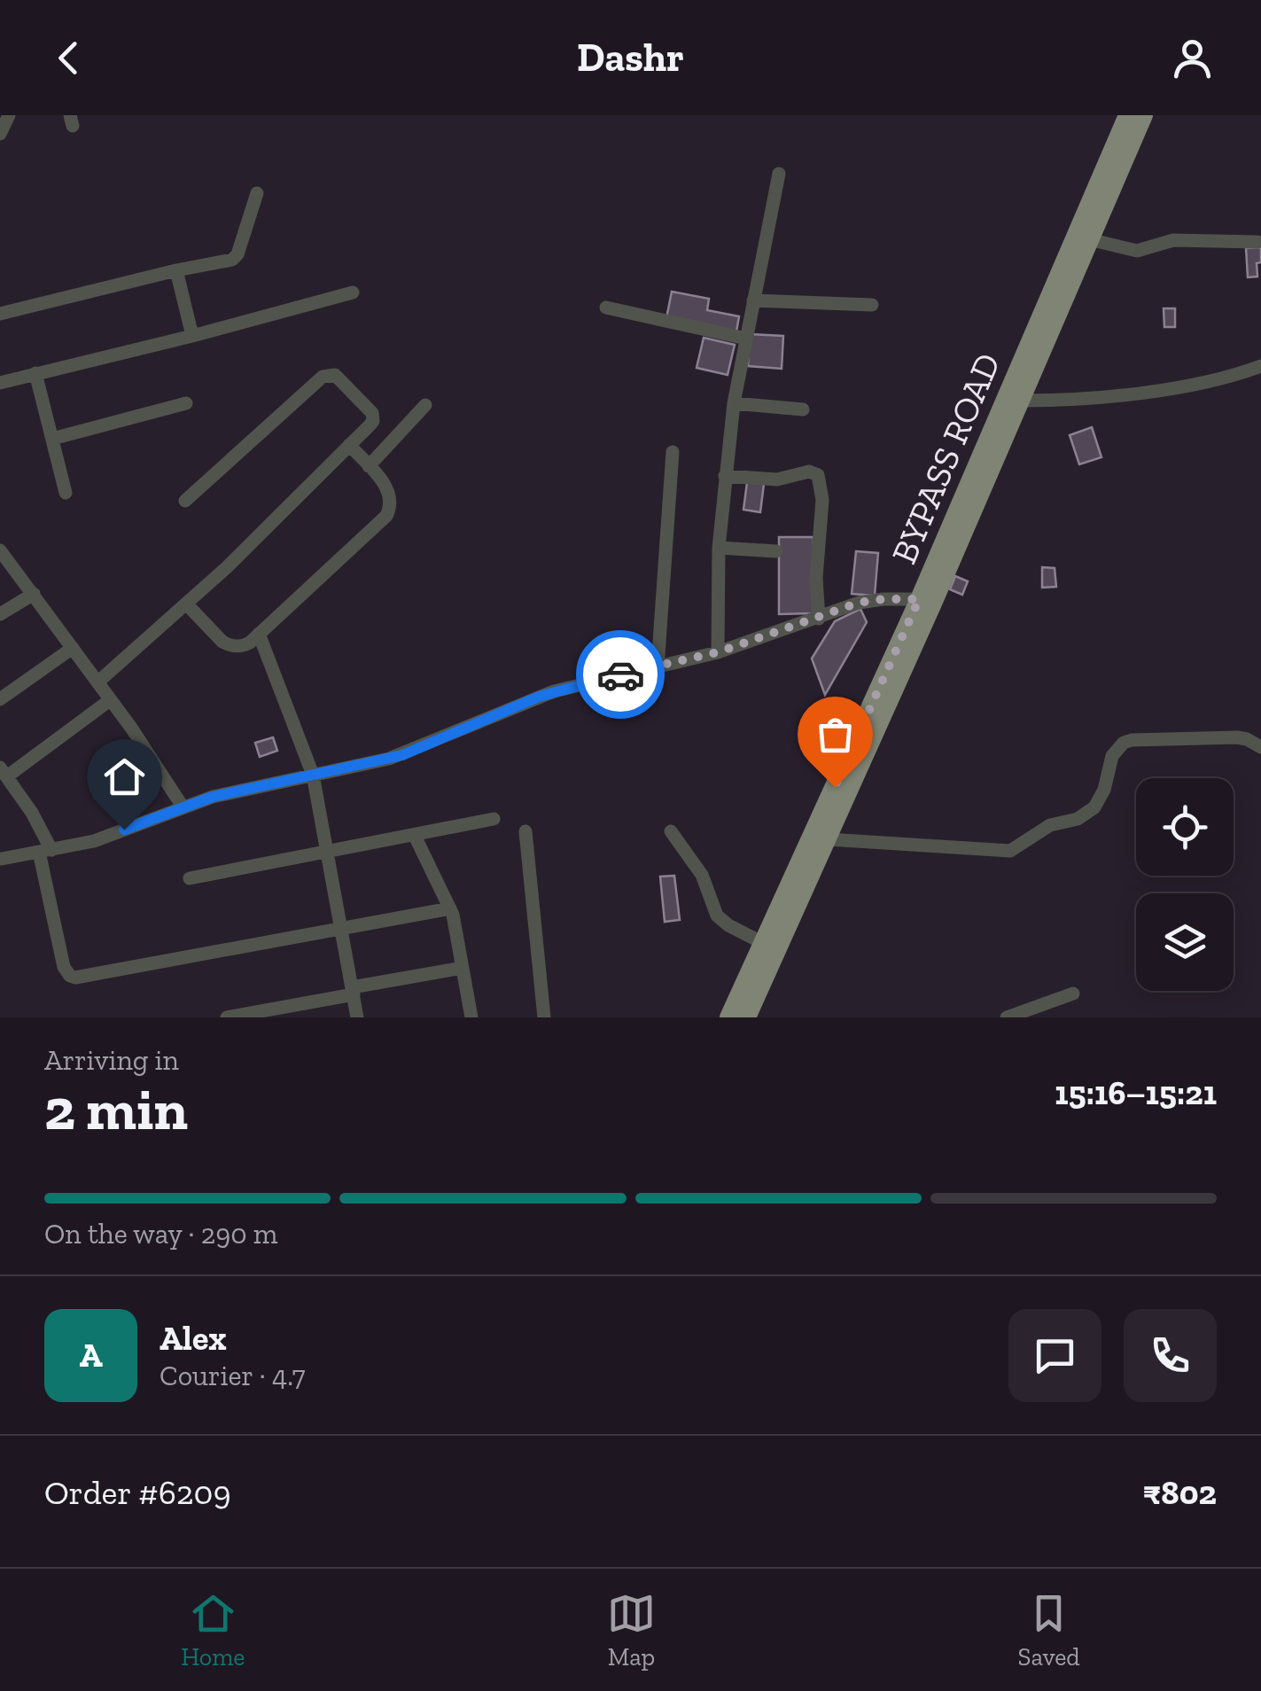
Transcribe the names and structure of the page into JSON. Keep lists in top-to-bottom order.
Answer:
{
  "streets": {
    "main road": ["BYPASS ROAD"]
  },
  "page": {
    "header": "Dashr",
    "heading": ["2 min", "Arriving in", "15:16–15:21"],
    "panel": [
      "Alex",
      "Courier · 4.7",
      "Order #6209",
      "₹802"
    ],
    "bar": "On the way · 290 m",
    "round": "A",
    "tabs": ["Home", "Map", "Saved"]
  }
}
